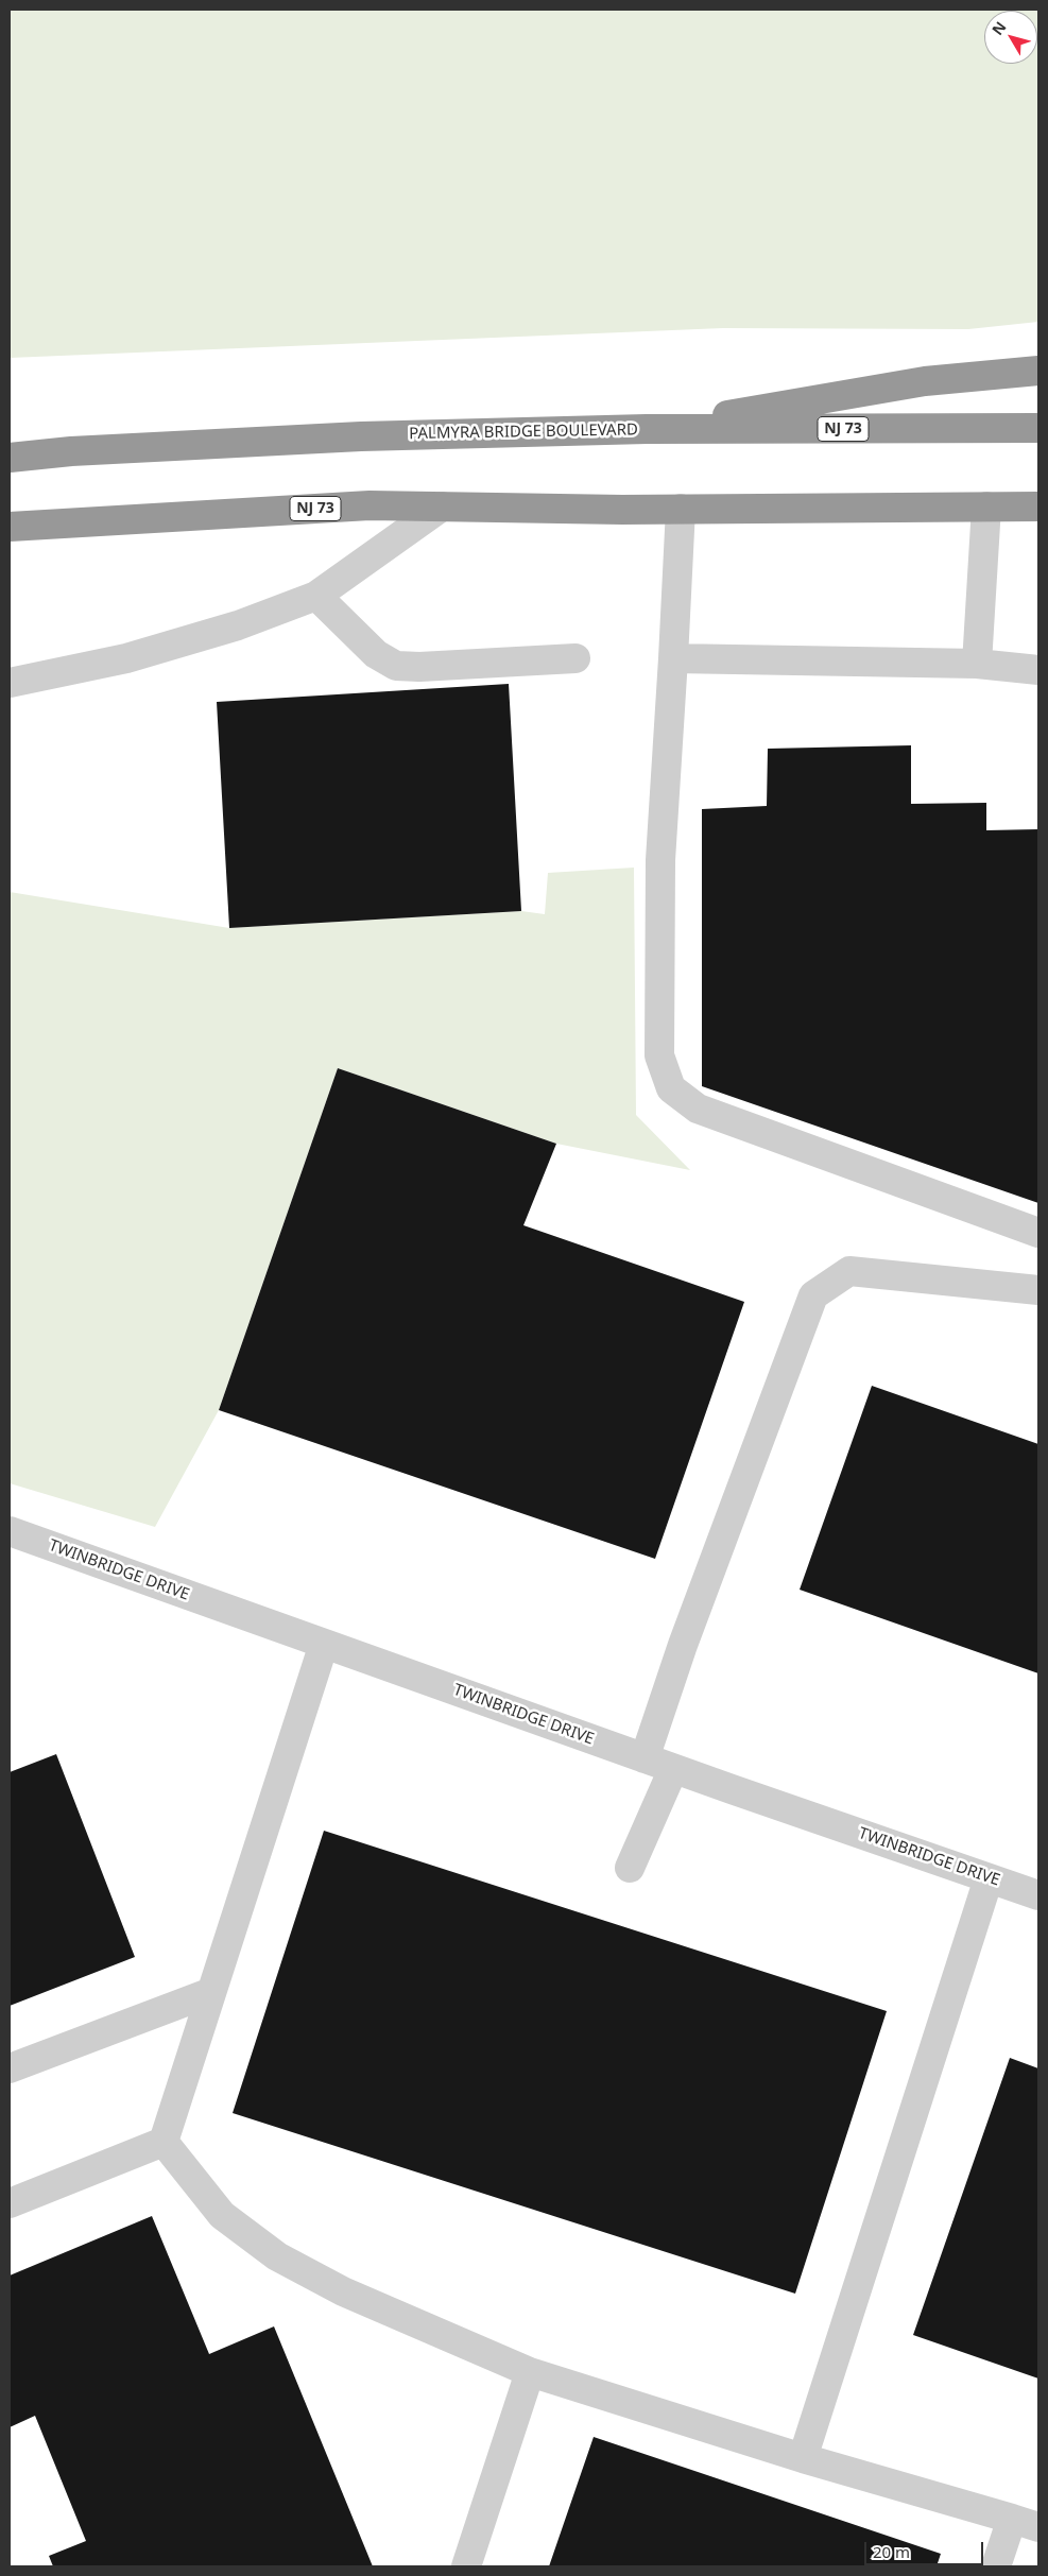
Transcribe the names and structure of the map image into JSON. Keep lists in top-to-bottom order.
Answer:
{
  "streets": {
    "highway": ["NJ 73", "PALMYRA BRIDGE BOULEVARD"],
    "street": ["TWINBRIDGE DRIVE"]
  },
  "scale_bar": "20 m",
  "north": "top left"
}
